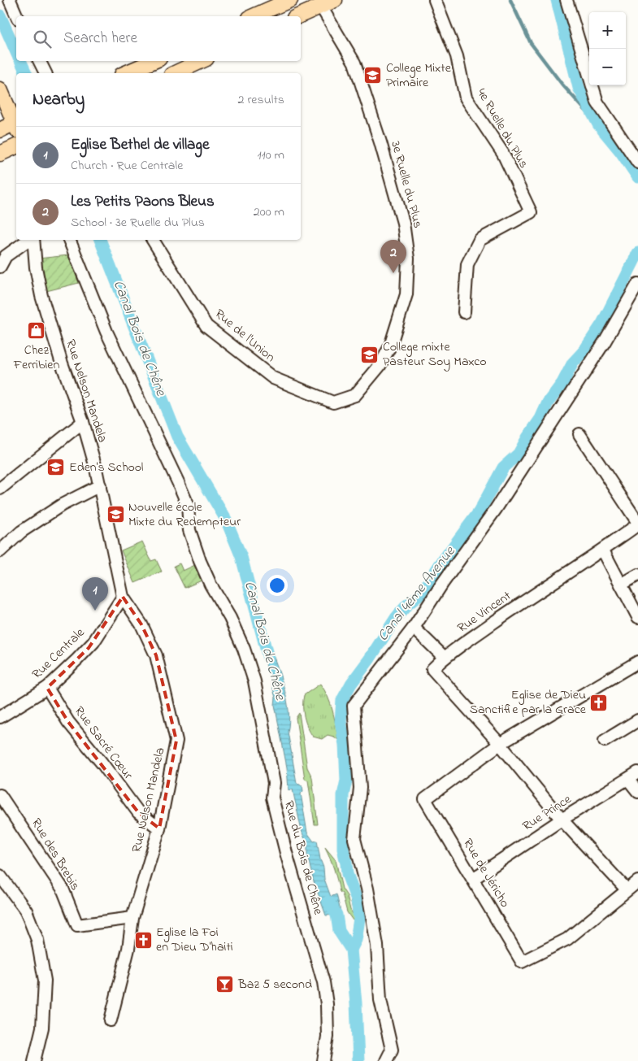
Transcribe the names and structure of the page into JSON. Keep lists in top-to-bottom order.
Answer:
{
  "streets": {
    "street": [
      "4e Ruelle du Plus",
      "3e Ruelle du Plus",
      "Rue de l'Union",
      "Rue Nelson Mandela",
      "Rue Vincent",
      "Rue Centrale",
      "Rue Sacré Cœur",
      "Rue Prince",
      "Rue des Brebis",
      "Rue du Bois de Chêne",
      "Rue de Jéricho"
    ]
  },
  "crossings": [
    ["3e Ruelle du Plus", "Rue de l'Union"],
    ["Rue Nelson Mandela", "Rue Centrale"],
    ["Rue Nelson Mandela", "Rue Sacré Cœur"],
    ["Rue Nelson Mandela", "Rue des Brebis"],
    ["Rue Vincent", "Rue de Jéricho"],
    ["Rue Centrale", "Rue Sacré Cœur"],
    ["Rue Prince", "Rue de Jéricho"]
  ],
  "water": ["Canal Bois de Chêne", "Canal 4ème Avenue"],
  "places": {
    "school or university": [
      "College Mixte Primaire",
      "College mixte Pasteur Soy Maxco",
      "Eden's School",
      "Nouvelle école Mixte du Redempteur"
    ],
    "shop": ["Chez Ferribien"],
    "church": ["Eglise de Dieu Sanctifie par la Grace", "Eglise la Foi en Dieu D'haiti"],
    "bar": ["Baz 5 second"]
  },
  "page": {
    "map_buttons": ["+", "−"],
    "search": "Search here",
    "heading": ["Nearby", "2 results"],
    "list": [
      {
        "mark": "1",
        "name": "Eglise Bethel de village",
        "note": "Church · Rue Centrale",
        "value": "110 m"
      },
      {
        "mark": "2",
        "name": "Les Petits Paons Bleus",
        "note": "School · 3e Ruelle du Plus",
        "value": "200 m"
      }
    ],
    "pins": ["2", "1"]
  }
}
